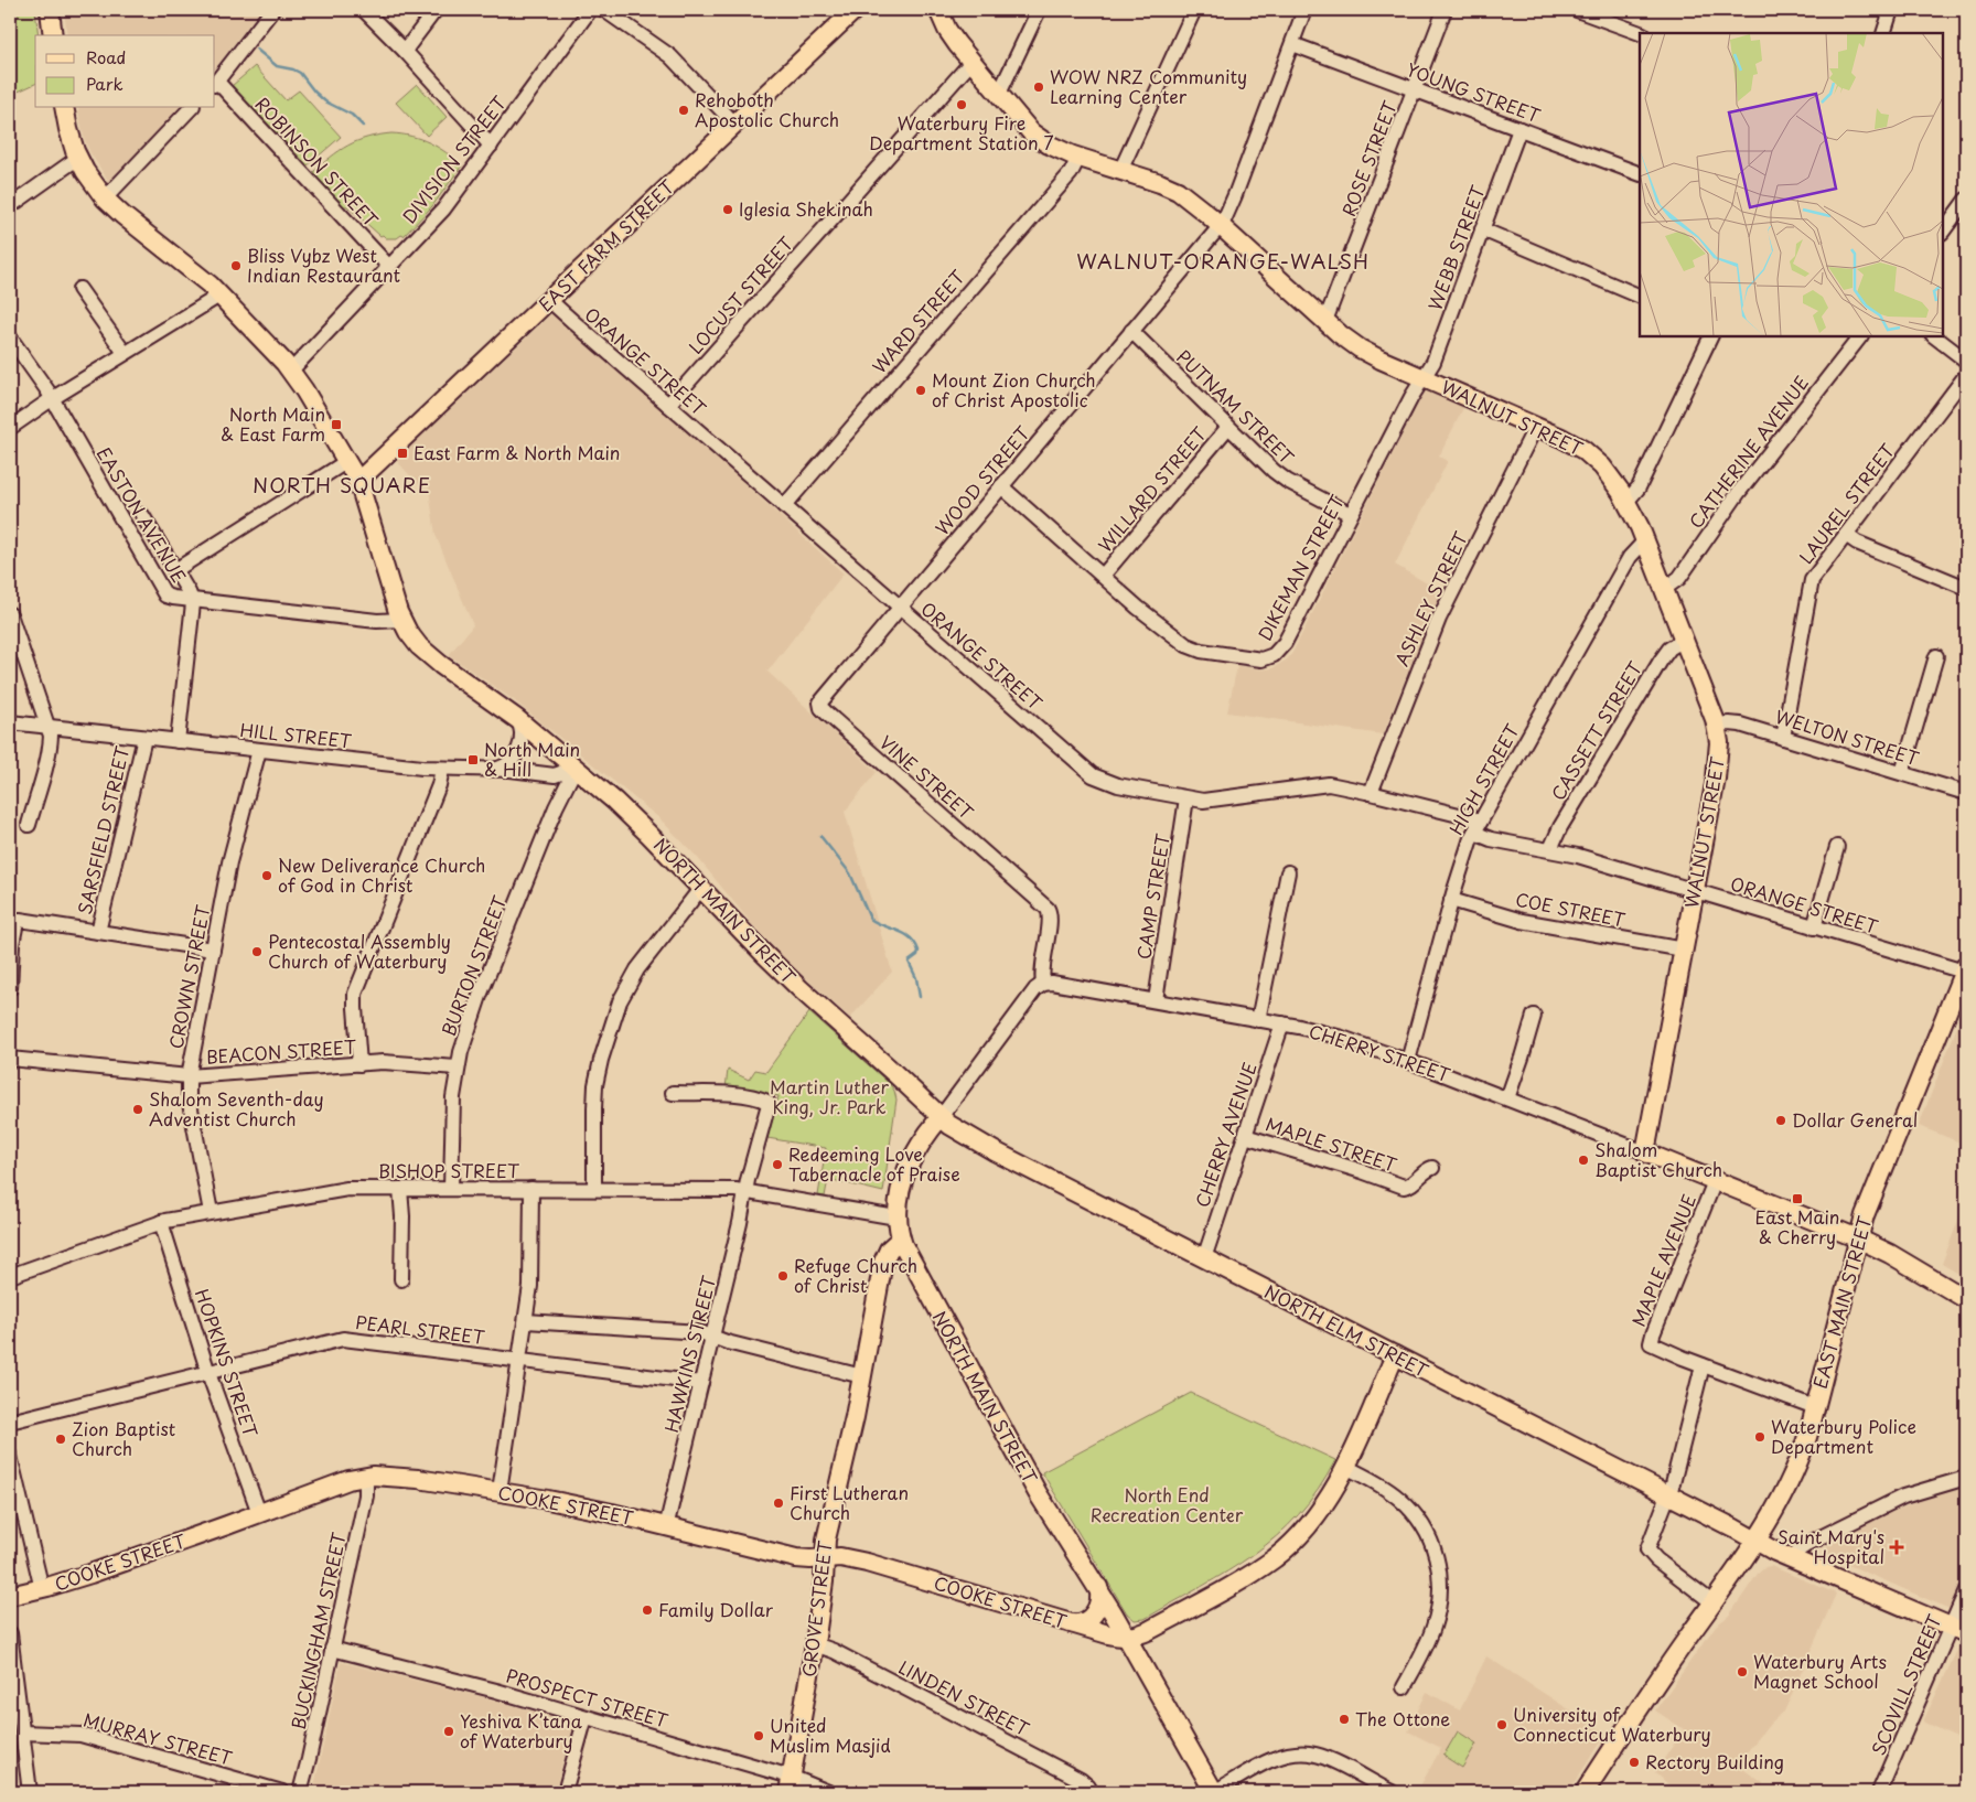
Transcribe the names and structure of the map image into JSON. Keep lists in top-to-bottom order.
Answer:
{
  "streets": {
    "main road": [
      "EAST FARM STREET",
      "WALNUT STREET",
      "NORTH MAIN STREET",
      "CHERRY STREET",
      "EAST MAIN STREET",
      "NORTH ELM STREET",
      "COOKE STREET",
      "GROVE STREET"
    ],
    "street": [
      "YOUNG STREET",
      "ROSE STREET",
      "DIVISION STREET",
      "ROBINSON STREET",
      "WEBB STREET",
      "LOCUST STREET",
      "WARD STREET",
      "ORANGE STREET",
      "PUTNAM STREET",
      "CATHERINE AVENUE",
      "WOOD STREET",
      "WILLARD STREET",
      "LAUREL STREET",
      "EASTON AVENUE",
      "DIKEMAN STREET",
      "ASHLEY STREET",
      "CASSETT STREET",
      "HILL STREET",
      "WELTON STREET",
      "VINE STREET",
      "HIGH STREET",
      "SARSFIELD STREET",
      "CAMP STREET",
      "COE STREET",
      "BURTON STREET",
      "CROWN STREET",
      "BEACON STREET",
      "CHERRY AVENUE",
      "MAPLE STREET",
      "BISHOP STREET",
      "MAPLE AVENUE",
      "PEARL STREET",
      "HAWKINS STREET",
      "HOPKINS STREET",
      "BUCKINGHAM STREET",
      "SCOVILL STREET",
      "PROSPECT STREET",
      "LINDEN STREET",
      "MURRAY STREET"
    ]
  },
  "crossings": [
    ["YOUNG STREET", "ROSE STREET"],
    ["YOUNG STREET", "WEBB STREET"],
    ["YOUNG STREET", "WOOD STREET"],
    ["ROSE STREET", "WALNUT STREET"],
    ["DIVISION STREET", "ROBINSON STREET"],
    ["DIVISION STREET", "NORTH MAIN STREET"],
    ["EAST FARM STREET", "ORANGE STREET"],
    ["EAST FARM STREET", "NORTH MAIN STREET"],
    ["WEBB STREET", "WALNUT STREET"],
    ["WEBB STREET", "DIKEMAN STREET"],
    ["LOCUST STREET", "ORANGE STREET"],
    ["LOCUST STREET", "WALNUT STREET"],
    ["WARD STREET", "ORANGE STREET"],
    ["WARD STREET", "WALNUT STREET"],
    ["ORANGE STREET", "WALNUT STREET"],
    ["ORANGE STREET", "WOOD STREET"],
    ["ORANGE STREET", "ASHLEY STREET"],
    ["ORANGE STREET", "CASSETT STREET"],
    ["ORANGE STREET", "VINE STREET"],
    ["ORANGE STREET", "HIGH STREET"],
    ["ORANGE STREET", "CAMP STREET"],
    ["ORANGE STREET", "EAST MAIN STREET"],
    ["PUTNAM STREET", "WOOD STREET"],
    ["PUTNAM STREET", "WILLARD STREET"],
    ["PUTNAM STREET", "DIKEMAN STREET"],
    ["WALNUT STREET", "CATHERINE AVENUE"],
    ["WALNUT STREET", "WOOD STREET"],
    ["WALNUT STREET", "DIKEMAN STREET"],
    ["WALNUT STREET", "ASHLEY STREET"],
    ["WALNUT STREET", "CASSETT STREET"],
    ["WALNUT STREET", "WELTON STREET"],
    ["WALNUT STREET", "HIGH STREET"],
    ["WALNUT STREET", "COE STREET"],
    ["WALNUT STREET", "CHERRY STREET"],
    ["WOOD STREET", "DIKEMAN STREET"],
    ["WOOD STREET", "VINE STREET"],
    ["WILLARD STREET", "DIKEMAN STREET"],
    ["LAUREL STREET", "WELTON STREET"],
    ["EASTON AVENUE", "NORTH MAIN STREET"],
    ["HILL STREET", "SARSFIELD STREET"],
    ["HILL STREET", "NORTH MAIN STREET"],
    ["HILL STREET", "BURTON STREET"],
    ["HILL STREET", "CROWN STREET"],
    ["VINE STREET", "CHERRY STREET"],
    ["HIGH STREET", "COE STREET"],
    ["HIGH STREET", "CHERRY STREET"],
    ["CAMP STREET", "CHERRY STREET"],
    ["NORTH MAIN STREET", "BURTON STREET"],
    ["NORTH MAIN STREET", "BISHOP STREET"],
    ["NORTH MAIN STREET", "NORTH ELM STREET"],
    ["NORTH MAIN STREET", "COOKE STREET"],
    ["NORTH MAIN STREET", "GROVE STREET"],
    ["BURTON STREET", "BEACON STREET"],
    ["BURTON STREET", "BISHOP STREET"],
    ["CROWN STREET", "BEACON STREET"],
    ["CROWN STREET", "BISHOP STREET"],
    ["CHERRY STREET", "CHERRY AVENUE"],
    ["CHERRY STREET", "MAPLE AVENUE"],
    ["CHERRY STREET", "EAST MAIN STREET"],
    ["CHERRY AVENUE", "MAPLE STREET"],
    ["CHERRY AVENUE", "NORTH ELM STREET"],
    ["BISHOP STREET", "HAWKINS STREET"],
    ["BISHOP STREET", "HOPKINS STREET"],
    ["MAPLE AVENUE", "EAST MAIN STREET"],
    ["EAST MAIN STREET", "NORTH ELM STREET"],
    ["PEARL STREET", "HAWKINS STREET"],
    ["PEARL STREET", "HOPKINS STREET"],
    ["NORTH ELM STREET", "SCOVILL STREET"],
    ["HAWKINS STREET", "COOKE STREET"],
    ["HOPKINS STREET", "COOKE STREET"],
    ["COOKE STREET", "GROVE STREET"],
    ["COOKE STREET", "BUCKINGHAM STREET"],
    ["GROVE STREET", "PROSPECT STREET"],
    ["GROVE STREET", "LINDEN STREET"],
    ["BUCKINGHAM STREET", "PROSPECT STREET"]
  ],
  "districts": ["WALNUT-ORANGE-WALSH", "NORTH SQUARE"],
  "parks": ["Martin Luther King, Jr. Park", "North End Recreation Center"],
  "places": {
    "other": [
      "WOW NRZ Community Learning Center",
      "Waterbury Fire Department Station 7",
      "Rehoboth Apostolic Church",
      "Iglesia Shekinah",
      "Bliss Vybz West Indian Restaurant",
      "Mount Zion Church of Christ Apostolic",
      "New Deliverance Church of God in Christ",
      "Pentecostal Assembly Church of Waterbury",
      "Shalom Seventh-day Adventist Church",
      "Dollar General",
      "Shalom Baptist Church",
      "Redeeming Love Tabernacle of Praise",
      "Refuge Church of Christ",
      "Waterbury Police Department",
      "Zion Baptist Church",
      "First Lutheran Church",
      "Family Dollar",
      "Waterbury Arts Magnet School",
      "The Ottone",
      "University of Connecticut Waterbury",
      "Yeshiva K’tana of Waterbury",
      "United Muslim Masjid",
      "Rectory Building"
    ],
    "transit": [
      "North Main & East Farm",
      "East Farm & North Main",
      "North Main & Hill",
      "East Main & Cherry"
    ],
    "health": ["Saint Mary's Hospital"]
  },
  "legend": ["Road", "Park"]
}
